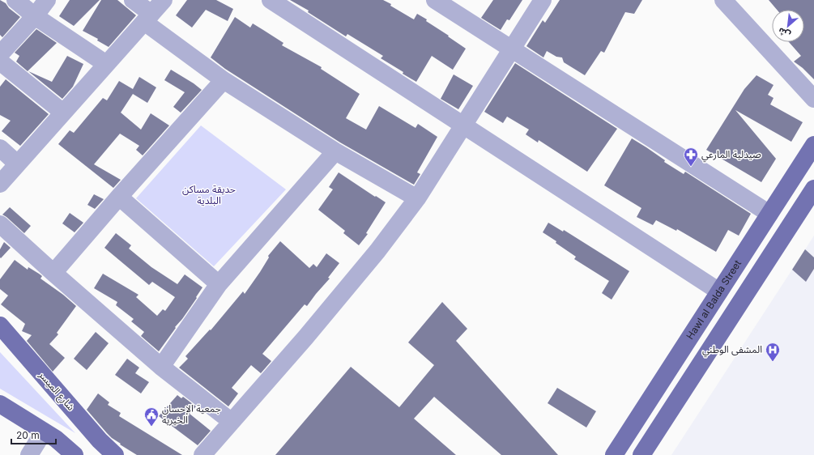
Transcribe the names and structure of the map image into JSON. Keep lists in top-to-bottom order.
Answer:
{
  "streets": {
    "main road": ["Hawl al Balda Street", "شارع الميسر"]
  },
  "parks": ["حديقة مساكن البلدية"],
  "places": {
    "pharmacy": ["صيدلية المارعي"],
    "hospital": ["المشفى الوطني"],
    "public building": ["جمعية الإحسان الخيرية"]
  },
  "scale_bar": "20 m",
  "north": "bottom left"
}
